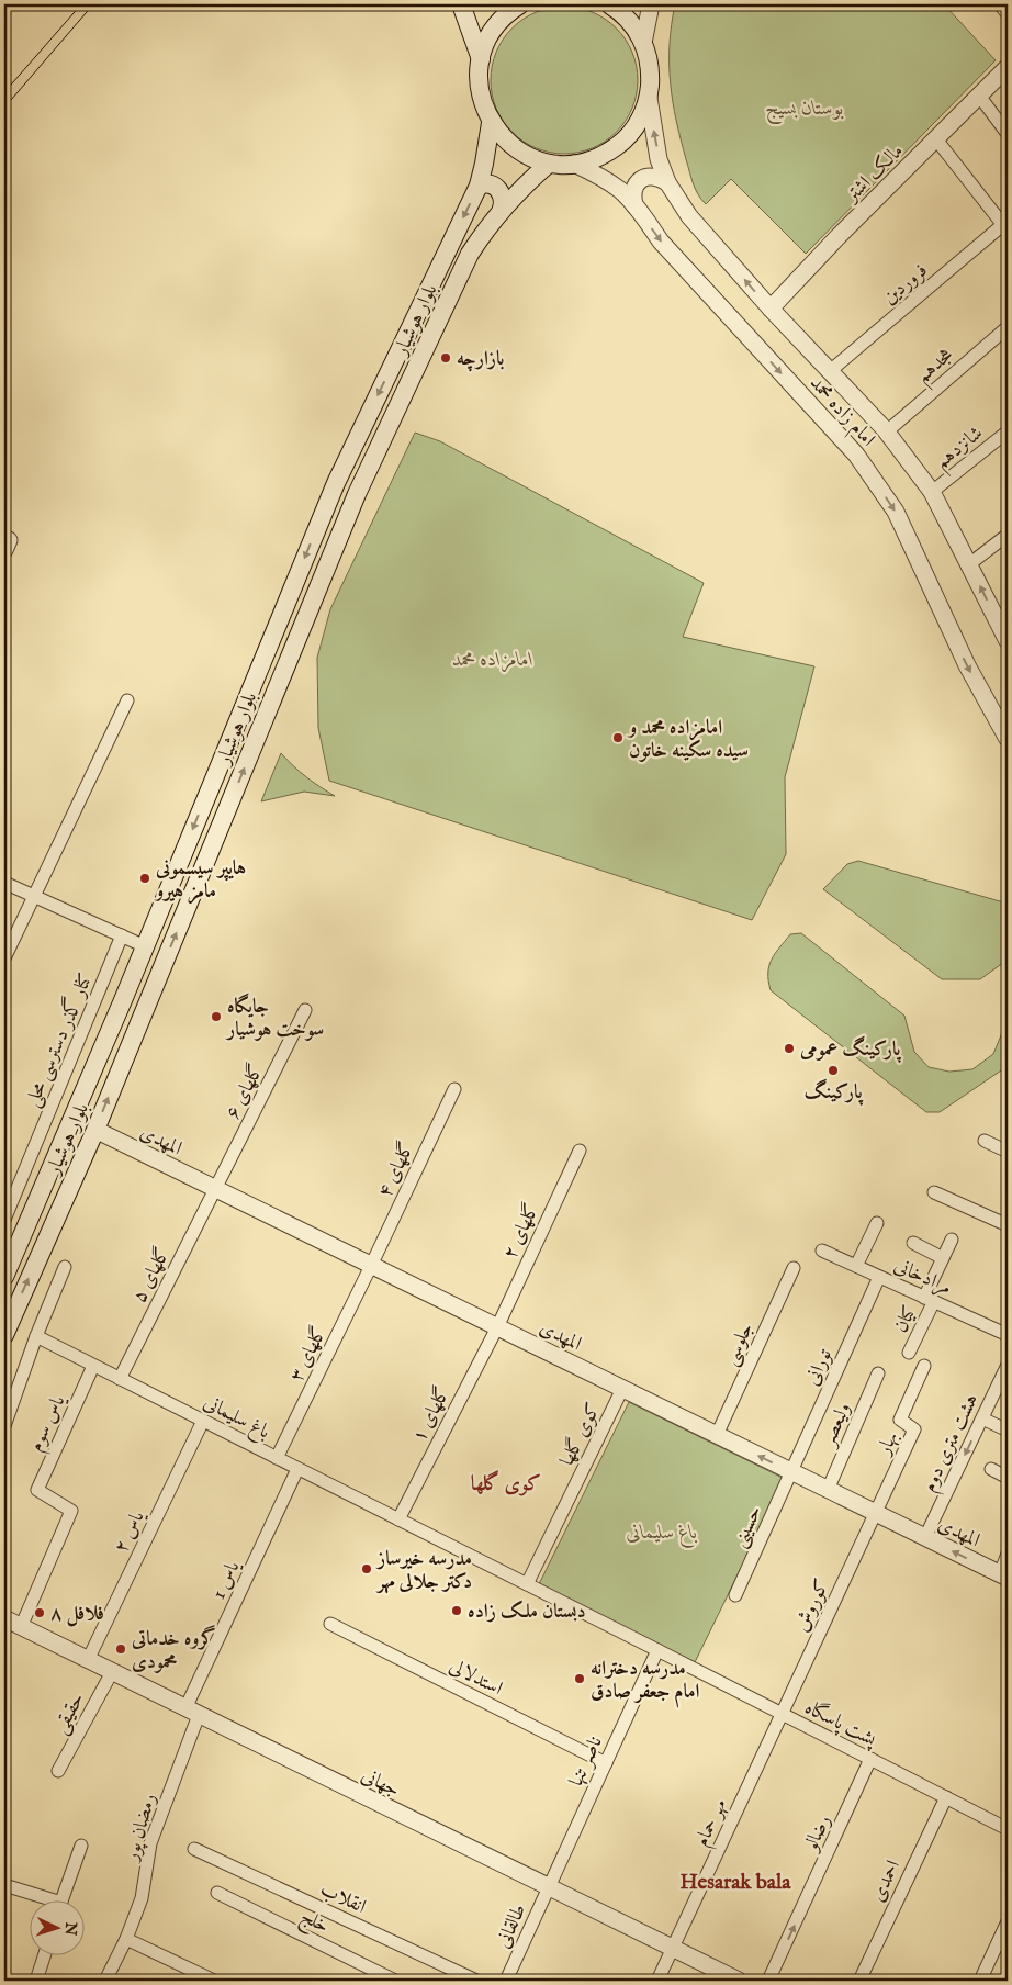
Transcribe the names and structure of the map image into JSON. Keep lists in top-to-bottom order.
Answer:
{
  "streets": {
    "main road": ["بلوار هوشیار"],
    "street": [
      "مالک اشتر",
      "فروردین",
      "هجدهم",
      "امام زاده محمد",
      "شانزدهم",
      "کنار گذر دسترسی محلی",
      "گلهای ۶",
      "المهدی",
      "گلهای ۴",
      "گلهای ۲",
      "گلهای ۵",
      "مرادخانی",
      "کیان",
      "جلوسی",
      "گلهای ۳",
      "تورانی",
      "گلهای ۱",
      "باغ سلیمانی",
      "یاس سوم",
      "ولیعصر",
      "کوی گلها",
      "بهار",
      "هشت متری دوم",
      "حسینی",
      "یاس ۲",
      "یاس 1",
      "کوروش",
      "استدلالی",
      "حقیقی",
      "پشت پاسگاه",
      "ناصر تنها",
      "جهانی",
      "مهر حمام",
      "رمضان پور",
      "رضالو",
      "احمدی",
      "انقلاب",
      "خلج",
      "طالقانی"
    ]
  },
  "crossings": [
    ["مالک اشتر", "امام زاده محمد"],
    ["فروردین", "امام زاده محمد"],
    ["بلوار هوشیار", "المهدی"],
    ["هجدهم", "امام زاده محمد"],
    ["امام زاده محمد", "شانزدهم"],
    ["گلهای ۶", "المهدی"],
    ["گلهای ۶", "گلهای ۵"],
    ["المهدی", "گلهای ۴"],
    ["المهدی", "گلهای ۲"],
    ["المهدی", "گلهای ۵"],
    ["المهدی", "جلوسی"],
    ["المهدی", "گلهای ۳"],
    ["المهدی", "تورانی"],
    ["المهدی", "گلهای ۱"],
    ["المهدی", "ولیعصر"],
    ["المهدی", "کوی گلها"],
    ["المهدی", "بهار"],
    ["المهدی", "هشت متری دوم"],
    ["المهدی", "حسینی"],
    ["المهدی", "کوروش"],
    ["گلهای ۴", "گلهای ۳"],
    ["گلهای ۲", "گلهای ۱"],
    ["گلهای ۵", "باغ سلیمانی"],
    ["مرادخانی", "کیان"],
    ["مرادخانی", "تورانی"],
    ["گلهای ۳", "باغ سلیمانی"],
    ["تورانی", "حسینی"],
    ["گلهای ۱", "باغ سلیمانی"],
    ["باغ سلیمانی", "یاس سوم"],
    ["باغ سلیمانی", "کوی گلها"],
    ["باغ سلیمانی", "یاس ۲"],
    ["باغ سلیمانی", "یاس 1"],
    ["باغ سلیمانی", "پشت پاسگاه"],
    ["باغ سلیمانی", "ناصر تنها"],
    ["یاس سوم", "جهانی"],
    ["بهار", "کوروش"],
    ["یاس ۲", "جهانی"],
    ["یاس 1", "جهانی"],
    ["یاس 1", "رمضان پور"],
    ["کوروش", "پشت پاسگاه"],
    ["کوروش", "مهر حمام"],
    ["استدلالی", "ناصر تنها"],
    ["حقیقی", "جهانی"],
    ["پشت پاسگاه", "ناصر تنها"],
    ["پشت پاسگاه", "مهر حمام"],
    ["پشت پاسگاه", "رضالو"],
    ["پشت پاسگاه", "احمدی"],
    ["ناصر تنها", "جهانی"],
    ["ناصر تنها", "طالقانی"],
    ["جهانی", "مهر حمام"],
    ["جهانی", "رمضان پور"],
    ["جهانی", "طالقانی"]
  ],
  "one_way": ["هشت متری دوم", "رضالو"],
  "districts": ["کوی گلها", "Hesarak bala"],
  "parks": ["بوستان بسیج", "امامزاده محمد", "باغ سلیمانی"],
  "places": [
    "بازارچه",
    "امامزاده محمد و سیده سکینه خاتون",
    "هایپر سیسمونی مامز هیرو",
    "جایگاه سوخت هوشیار",
    "پارکینگ عمومی",
    "پارکینگ",
    "مدرسه خیرساز دکتر جلالی مهر",
    "دبستان ملک زاده",
    "فلافل ۸",
    "گروه خدماتی محمودی",
    "مدرسه دخترانه امام جعفر صادق"
  ],
  "north": "right"
}
